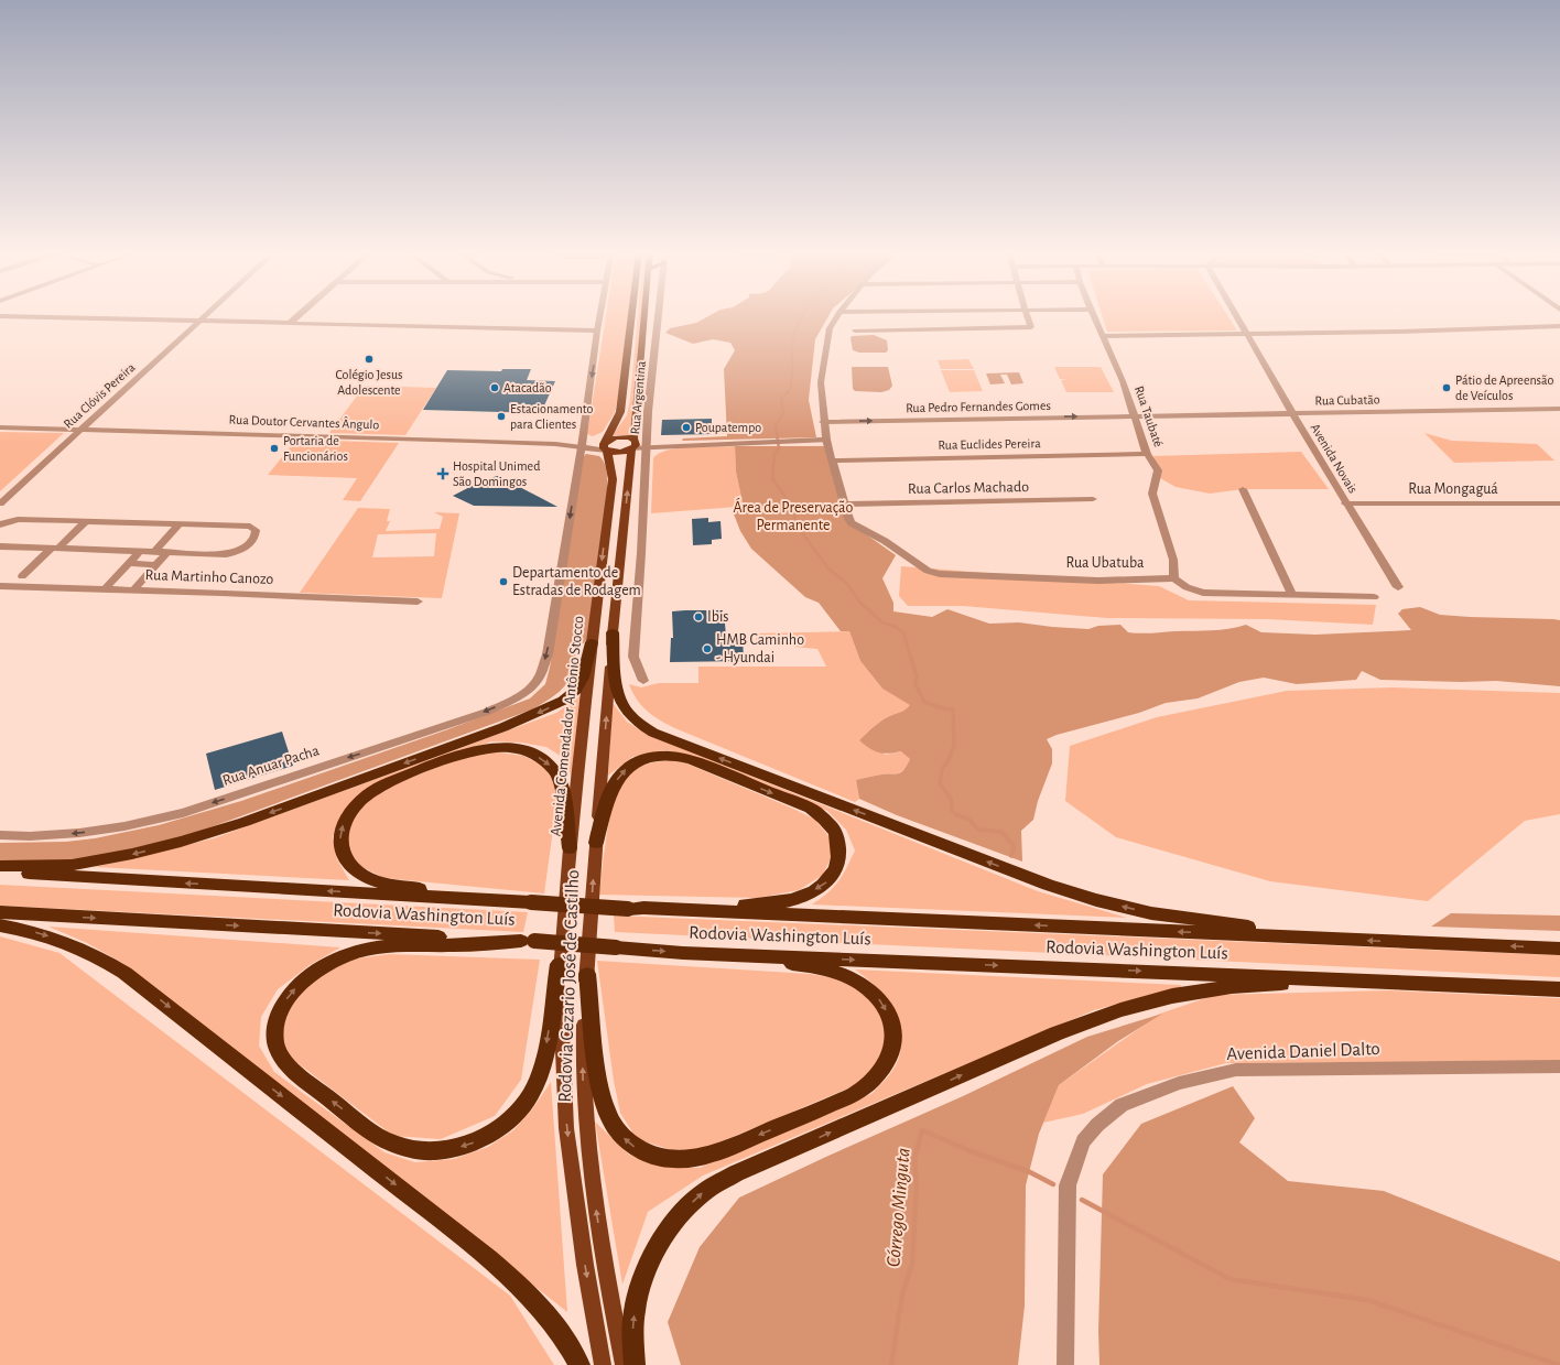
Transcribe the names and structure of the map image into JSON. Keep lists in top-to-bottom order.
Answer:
{
  "streets": {
    "highway": ["Rodovia Washington Luís"],
    "main road": ["Avenida Comendador Antônio Stocco", "Rodovia Cezario José de Castilho"],
    "street": [
      "Rua Clóvis Pereira",
      "Rua Argentina",
      "Rua Cubatão",
      "Rua Pedro Fernandes Gomes",
      "Rua Taubaté",
      "Rua Doutor Cervantes Ângulo",
      "Rua Euclides Pereira",
      "Avenida Novais",
      "Rua Carlos Machado",
      "Rua Mongaguá",
      "Rua Ubatuba",
      "Rua Martinho Canozo",
      "Rua Anuar Pacha",
      "Avenida Daniel Dalto"
    ]
  },
  "crossings": [
    ["Rua Clóvis Pereira", "Rua Doutor Cervantes Ângulo"],
    ["Rua Cubatão", "Rua Pedro Fernandes Gomes"],
    ["Rua Cubatão", "Rua Taubaté"],
    ["Rua Cubatão", "Avenida Novais"],
    ["Rua Pedro Fernandes Gomes", "Rua Taubaté"],
    ["Rua Taubaté", "Rua Euclides Pereira"],
    ["Rua Taubaté", "Rua Ubatuba"],
    ["Rua Doutor Cervantes Ângulo", "Avenida Comendador Antônio Stocco"],
    ["Rua Doutor Cervantes Ângulo", "Rua Anuar Pacha"],
    ["Avenida Novais", "Rua Mongaguá"],
    ["Rua Carlos Machado", "Rua Ubatuba"],
    ["Avenida Comendador Antônio Stocco", "Rodovia Cezario José de Castilho"]
  ],
  "one_way": ["Rua Anuar Pacha"],
  "water": ["Córrego Minguta"],
  "parks": ["Área de Preservação Permanente"],
  "places": {
    "other": [
      "Colégio Jesus Adolescente",
      "Atacadão",
      "Pátio de Apreensão de Veículos",
      "Estacionamento para Clientes",
      "Poupatempo",
      "Portaria de Funcionários",
      "Departamento de Estradas de Rodagem",
      "Ibis",
      "HMB Caminho - Hyundai"
    ],
    "health": ["Hospital Unimed São Domingos"]
  }
}
